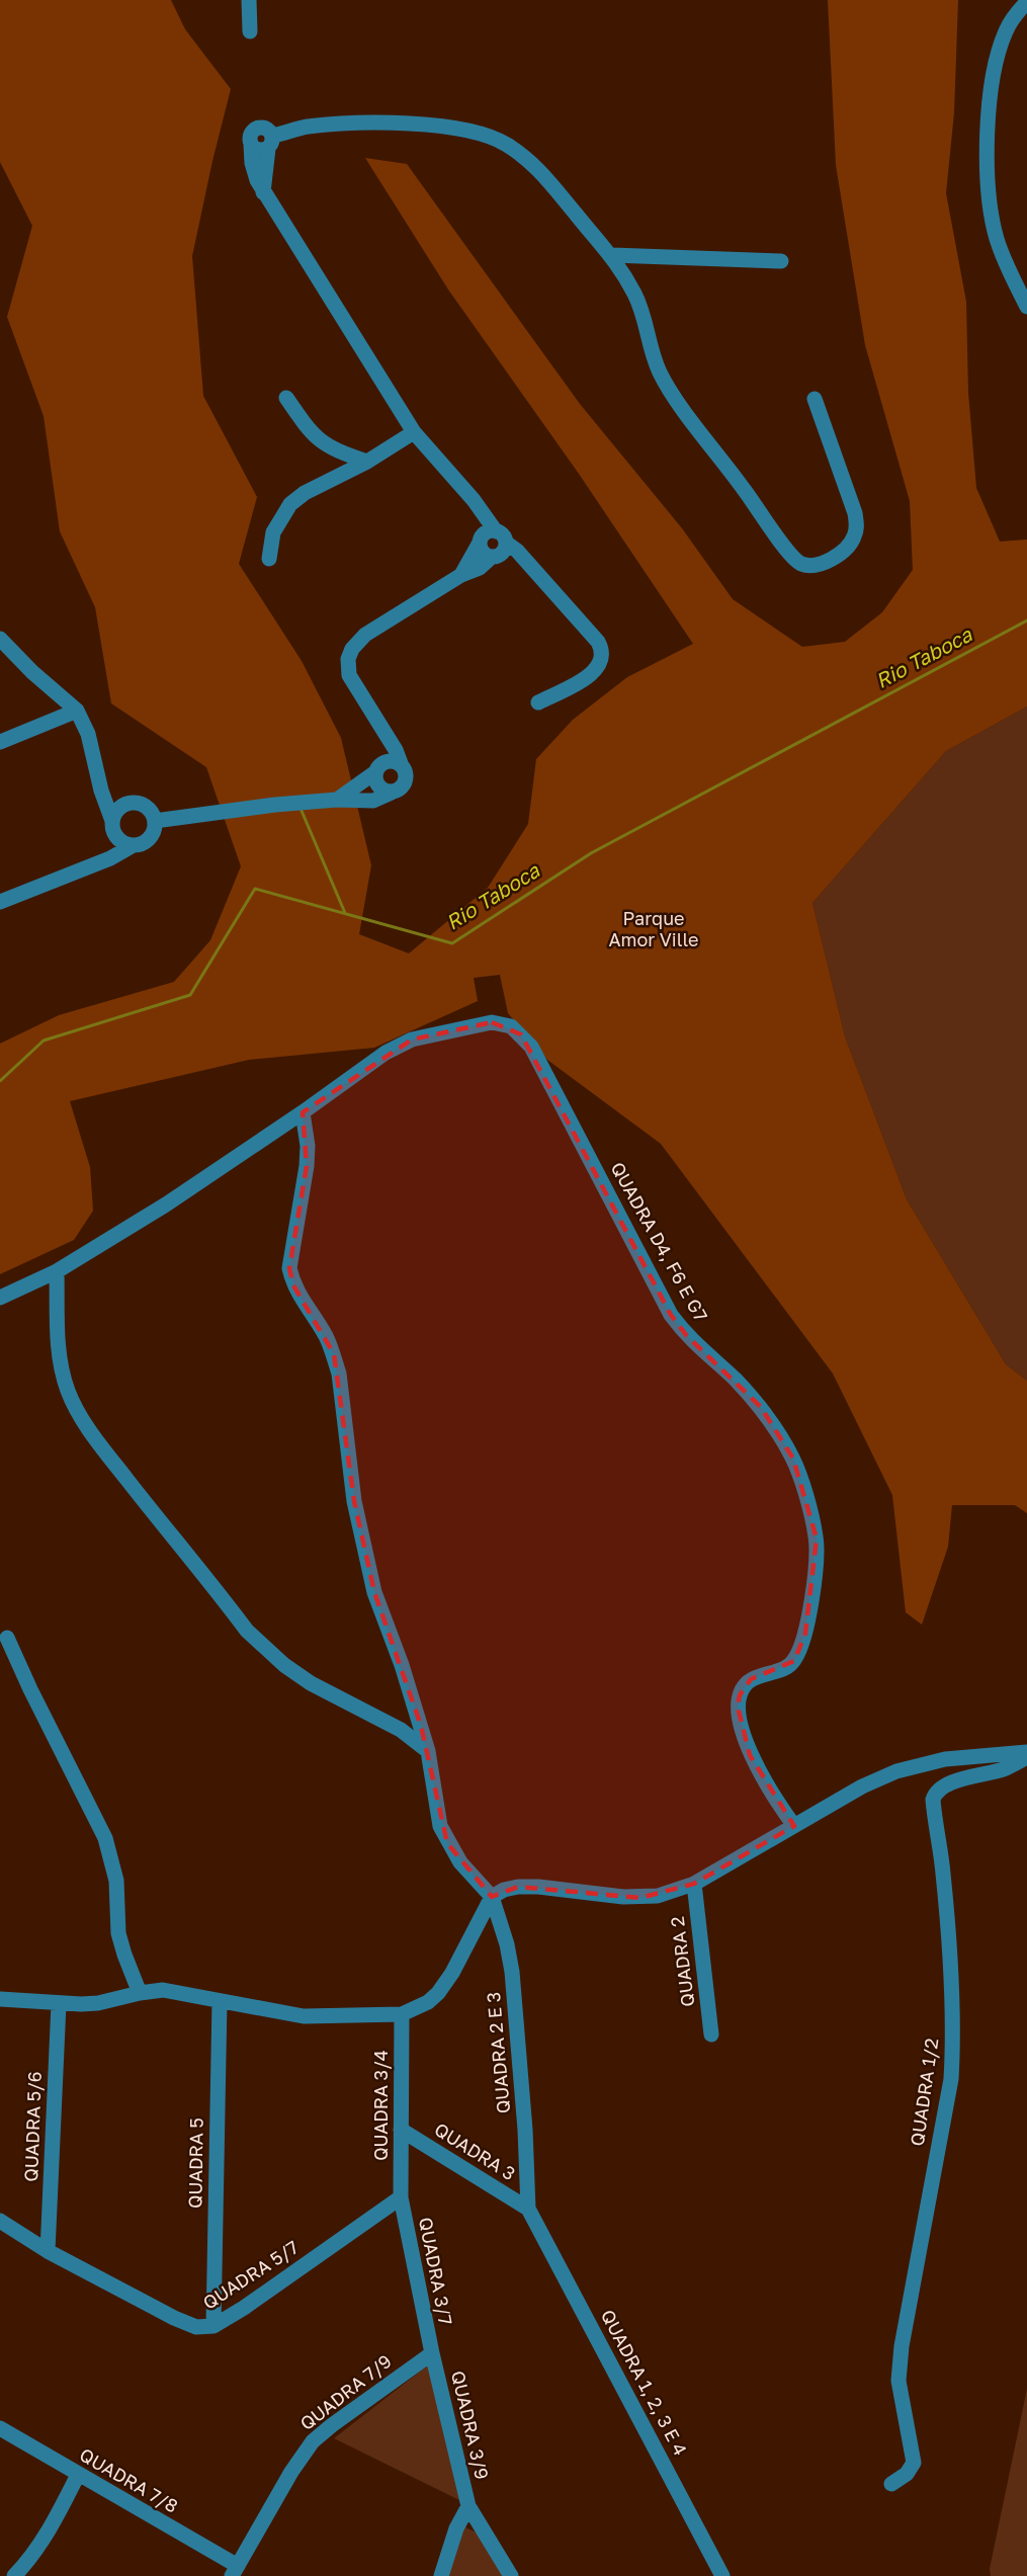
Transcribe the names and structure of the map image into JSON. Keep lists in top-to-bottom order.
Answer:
{
  "streets": {
    "street": [
      "QUADRA D4, F6 E G7",
      "QUADRA 2",
      "QUADRA 2 E 3",
      "QUADRA 1/2",
      "QUADRA 3/4",
      "QUADRA 5/6",
      "QUADRA 3",
      "QUADRA 5",
      "QUADRA 3/7",
      "QUADRA 5/7",
      "QUADRA 1, 2, 3 E 4",
      "QUADRA 7/9",
      "QUADRA 3/9",
      "QUADRA 7/8"
    ]
  },
  "crossings": [
    ["QUADRA 2 E 3", "QUADRA 3"],
    ["QUADRA 2 E 3", "QUADRA 1, 2, 3 E 4"],
    ["QUADRA 3/4", "QUADRA 3"],
    ["QUADRA 3/4", "QUADRA 3/7"],
    ["QUADRA 3/4", "QUADRA 5/7"],
    ["QUADRA 5/6", "QUADRA 5/7"],
    ["QUADRA 3", "QUADRA 1, 2, 3 E 4"],
    ["QUADRA 5", "QUADRA 5/7"],
    ["QUADRA 3/7", "QUADRA 5/7"],
    ["QUADRA 3/7", "QUADRA 7/9"],
    ["QUADRA 3/7", "QUADRA 3/9"],
    ["QUADRA 7/9", "QUADRA 3/9"],
    ["QUADRA 7/9", "QUADRA 7/8"]
  ],
  "water": ["Rio Taboca"],
  "parks": ["Parque Amor Ville"]
}
